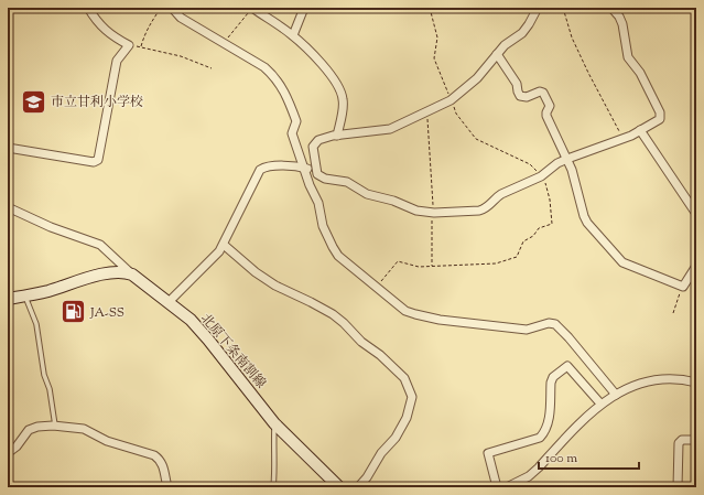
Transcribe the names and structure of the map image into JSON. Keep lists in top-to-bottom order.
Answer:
{
  "streets": {
    "main road": ["北原下条南割線"]
  },
  "places": {
    "school or university": ["市立甘利小学校"],
    "fuel station": ["JA-SS"]
  },
  "scale_bar": "100 m"
}
